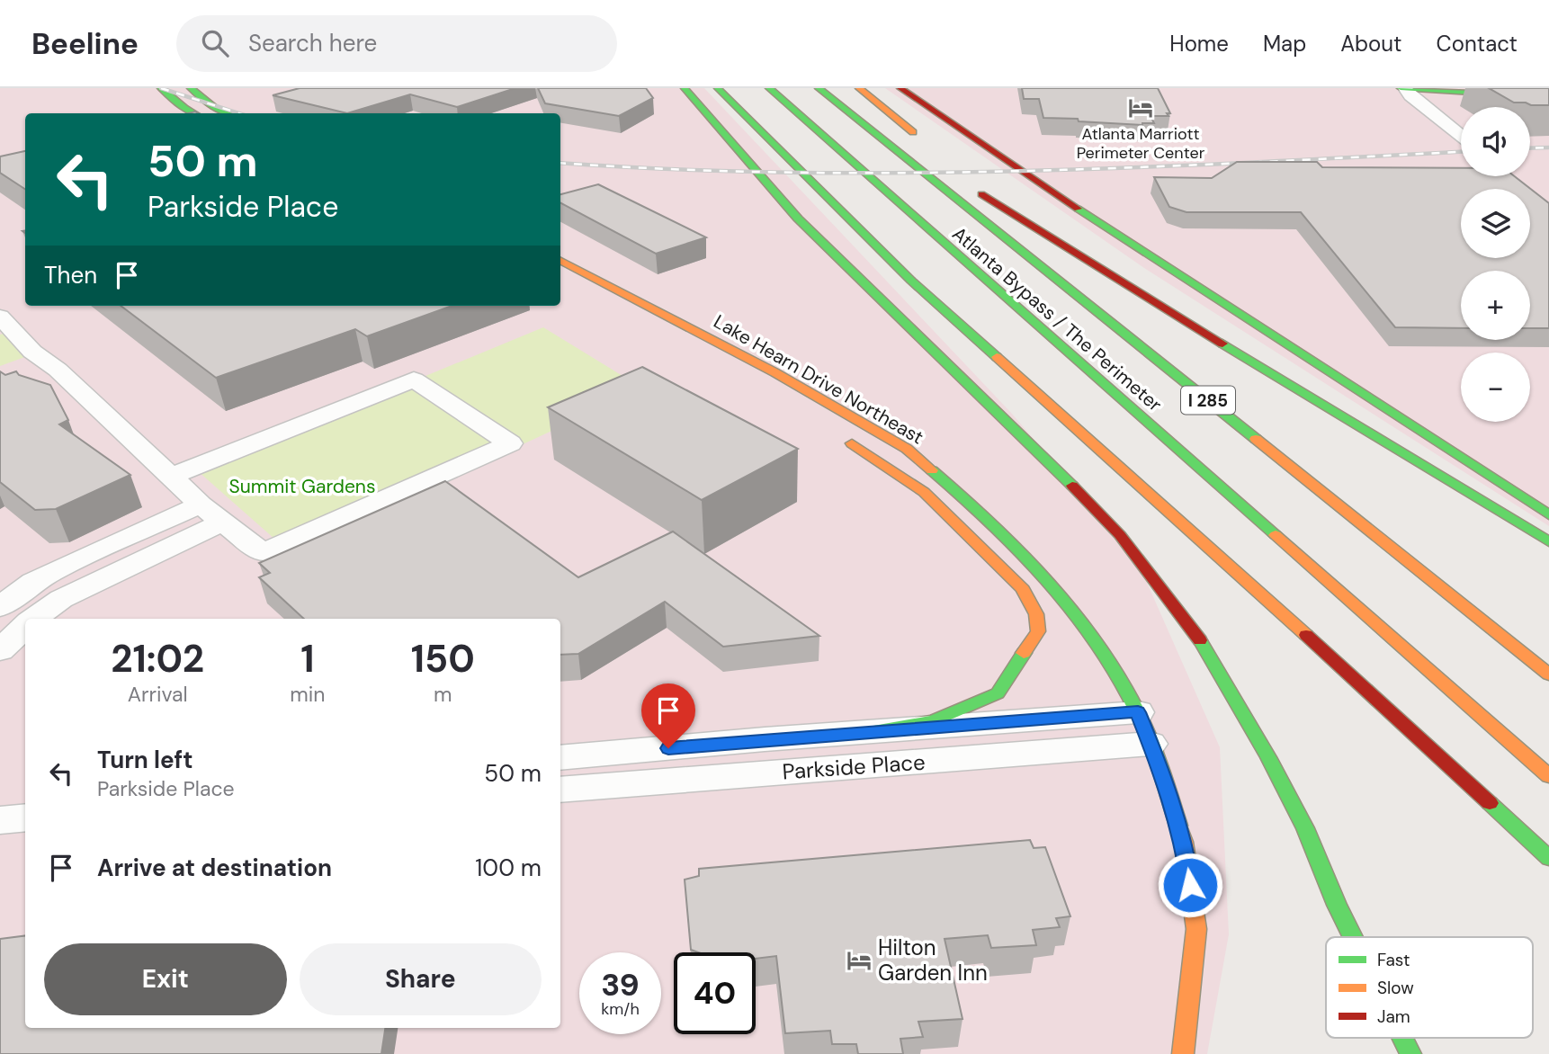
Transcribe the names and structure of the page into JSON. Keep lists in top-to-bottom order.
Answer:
{
  "streets": {
    "main road": ["Atlanta Bypass / The Perimeter", "Lake Hearn Drive Northeast", "I 285"],
    "street": ["Parkside Place"]
  },
  "crossings": [
    ["Lake Hearn Drive Northeast", "Parkside Place"]
  ],
  "parks": ["Summit Gardens"],
  "places": {
    "hotel": ["Atlanta Marriott Perimeter Center", "Hilton Garden Inn"]
  },
  "legend": ["Fast", "Slow", "Jam"],
  "page": {
    "header": "Beeline",
    "search": "Search here",
    "nav": [
      "Home",
      "Map",
      "About",
      "Contact"
    ],
    "map_buttons": ["+", "−"],
    "turn": ["50 m", "Parkside Place"],
    "then": "Then",
    "eta": [
      "21:02",
      "Arrival",
      "1",
      "min",
      "150",
      "m"
    ],
    "list": [
      {
        "name": "Turn left",
        "note": "Parkside Place",
        "value": "50 m"
      },
      {
        "name": "Arrive at destination",
        "value": "100 m"
      }
    ],
    "buttons": ["Exit", "Share"],
    "speed": "39 km/h",
    "limit": "40"
  }
}
